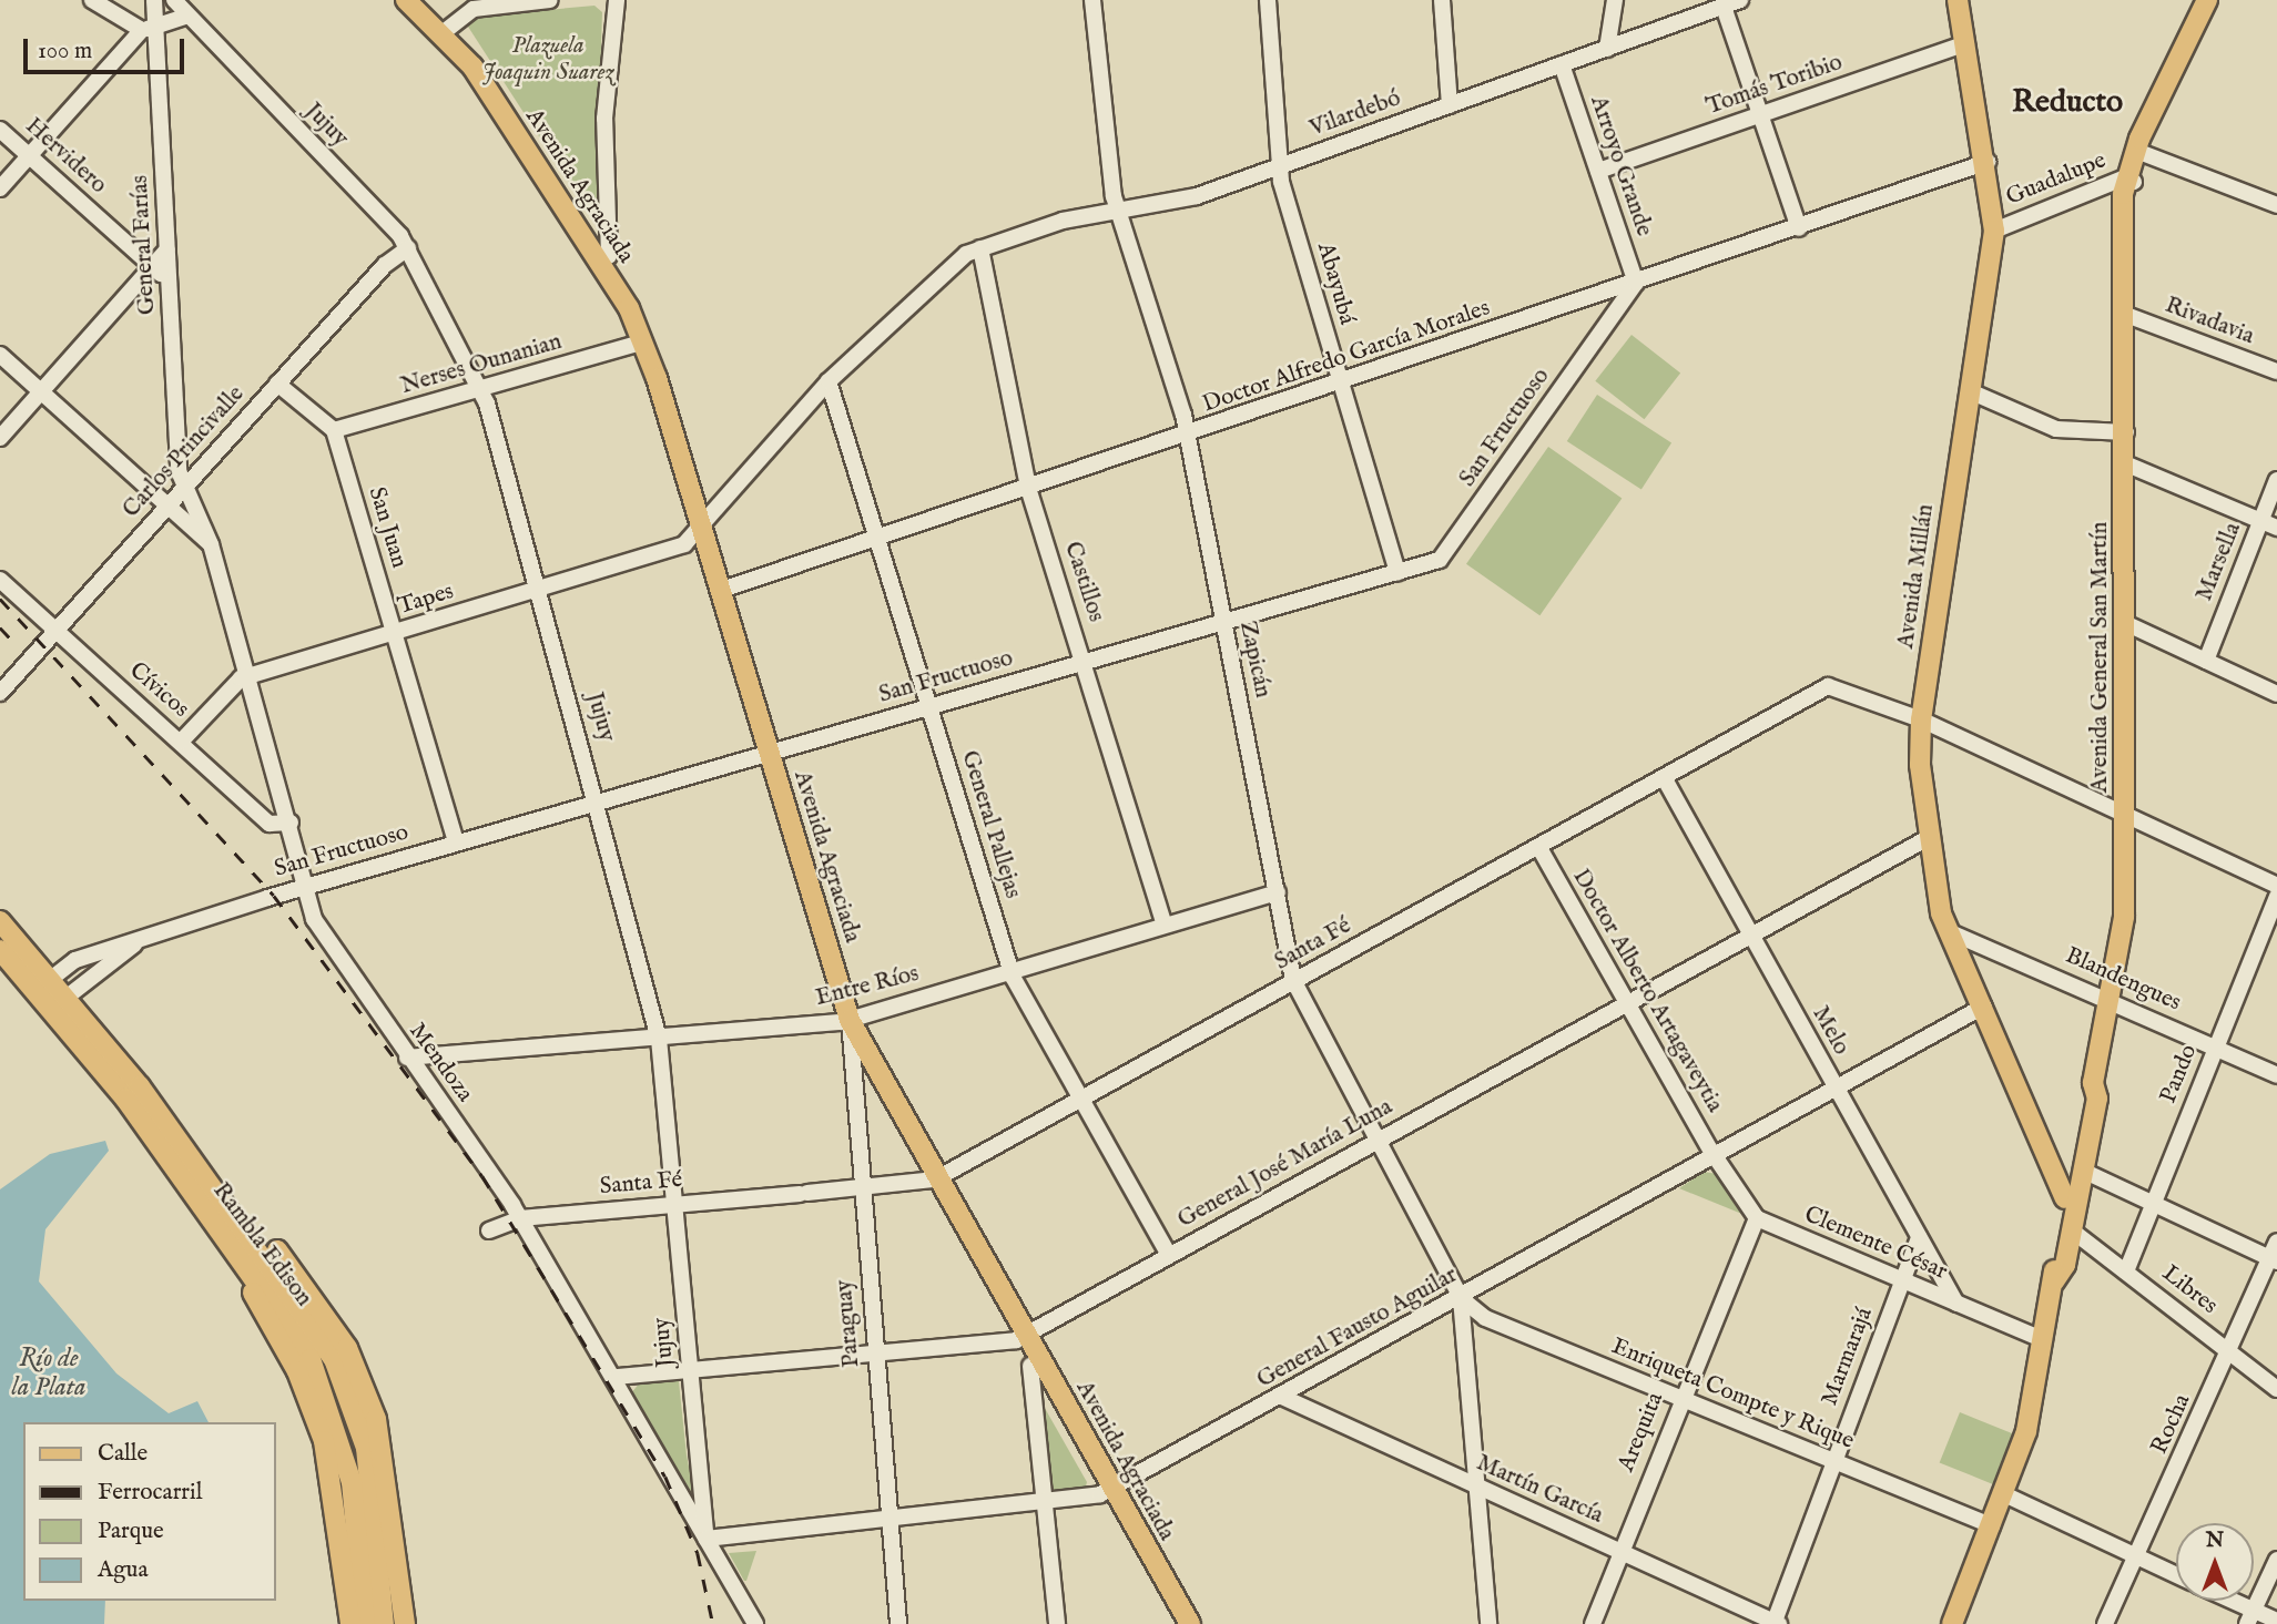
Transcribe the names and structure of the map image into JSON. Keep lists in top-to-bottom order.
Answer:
{
  "streets": {
    "main road": [
      "Avenida Agraciada",
      "Avenida Millán",
      "Avenida General San Martín",
      "Rambla Edison"
    ],
    "street": [
      "Tomás Toribio",
      "Vilardebó",
      "Jujuy",
      "Hervidero",
      "Arroyo Grande",
      "Guadalupe",
      "General Farías",
      "Abayubá",
      "Rivadavia",
      "Doctor Alfredo García Morales",
      "Nerses Ounanian",
      "San Fructuoso",
      "Carlos Princivalle",
      "San Juan",
      "Marsella",
      "Castillos",
      "Tapes",
      "Zapicán",
      "Cívicos",
      "General Pallejas",
      "Santa Fé",
      "Blandengues",
      "Entre Ríos",
      "Doctor Alberto Artagaveytia",
      "Melo",
      "Mendoza",
      "Pando",
      "General José María Luna",
      "Clemente César",
      "Libres",
      "Paraguay",
      "General Fausto Aguilar",
      "Marmarajá",
      "Enriqueta Compte y Rique",
      "Rocha",
      "Arequita",
      "Martín García"
    ]
  },
  "crossings": [
    ["Tomás Toribio", "Arroyo Grande"],
    ["Tomás Toribio", "Avenida Millán"],
    ["Vilardebó", "Arroyo Grande"],
    ["Vilardebó", "Abayubá"],
    ["Vilardebó", "Castillos"],
    ["Vilardebó", "Tapes"],
    ["Vilardebó", "Zapicán"],
    ["Vilardebó", "General Pallejas"],
    ["Jujuy", "Nerses Ounanian"],
    ["Jujuy", "San Fructuoso"],
    ["Jujuy", "Carlos Princivalle"],
    ["Jujuy", "Tapes"],
    ["Jujuy", "Santa Fé"],
    ["Jujuy", "Entre Ríos"],
    ["Jujuy", "Mendoza"],
    ["Jujuy", "General José María Luna"],
    ["Jujuy", "General Fausto Aguilar"],
    ["Hervidero", "General Farías"],
    ["Arroyo Grande", "Doctor Alfredo García Morales"],
    ["Arroyo Grande", "San Fructuoso"],
    ["Guadalupe", "Avenida Millán"],
    ["Guadalupe", "Avenida General San Martín"],
    ["Avenida Agraciada", "Doctor Alfredo García Morales"],
    ["Avenida Agraciada", "Nerses Ounanian"],
    ["Avenida Agraciada", "San Fructuoso"],
    ["Avenida Agraciada", "Tapes"],
    ["Avenida Agraciada", "Santa Fé"],
    ["Avenida Agraciada", "Entre Ríos"],
    ["Avenida Agraciada", "General José María Luna"],
    ["Avenida Agraciada", "Paraguay"],
    ["Avenida Agraciada", "General Fausto Aguilar"],
    ["General Farías", "Carlos Princivalle"],
    ["General Farías", "Mendoza"],
    ["Abayubá", "Doctor Alfredo García Morales"],
    ["Abayubá", "San Fructuoso"],
    ["Rivadavia", "Avenida General San Martín"],
    ["Doctor Alfredo García Morales", "San Fructuoso"],
    ["Doctor Alfredo García Morales", "Avenida Millán"],
    ["Doctor Alfredo García Morales", "Castillos"],
    ["Doctor Alfredo García Morales", "Zapicán"],
    ["Doctor Alfredo García Morales", "General Pallejas"],
    ["Nerses Ounanian", "San Juan"],
    ["San Fructuoso", "San Juan"],
    ["San Fructuoso", "Castillos"],
    ["San Fructuoso", "Zapicán"],
    ["San Fructuoso", "General Pallejas"],
    ["San Fructuoso", "Mendoza"],
    ["San Fructuoso", "Rambla Edison"],
    ["Carlos Princivalle", "Cívicos"],
    ["Carlos Princivalle", "Mendoza"],
    ["San Juan", "Tapes"],
    ["Avenida Millán", "Avenida General San Martín"],
    ["Avenida Millán", "Santa Fé"],
    ["Avenida Millán", "Blandengues"],
    ["Avenida Millán", "General José María Luna"],
    ["Avenida Millán", "General Fausto Aguilar"],
    ["Castillos", "Entre Ríos"],
    ["Tapes", "Cívicos"],
    ["Tapes", "General Pallejas"],
    ["Tapes", "Mendoza"],
    ["Avenida General San Martín", "Blandengues"],
    ["Avenida General San Martín", "Clemente César"],
    ["Avenida General San Martín", "Libres"],
    ["Avenida General San Martín", "Enriqueta Compte y Rique"],
    ["Zapicán", "Santa Fé"],
    ["Zapicán", "Entre Ríos"],
    ["Zapicán", "General José María Luna"],
    ["Zapicán", "General Fausto Aguilar"],
    ["Zapicán", "Enriqueta Compte y Rique"],
    ["Cívicos", "Mendoza"],
    ["General Pallejas", "Santa Fé"],
    ["General Pallejas", "Entre Ríos"],
    ["General Pallejas", "General José María Luna"],
    ["Santa Fé", "Doctor Alberto Artagaveytia"],
    ["Santa Fé", "Melo"],
    ["Santa Fé", "Mendoza"],
    ["Santa Fé", "Paraguay"],
    ["Blandengues", "Pando"],
    ["Entre Ríos", "Mendoza"],
    ["Entre Ríos", "Paraguay"],
    ["Doctor Alberto Artagaveytia", "General José María Luna"],
    ["Doctor Alberto Artagaveytia", "General Fausto Aguilar"],
    ["Melo", "General José María Luna"],
    ["Melo", "Clemente César"],
    ["Melo", "General Fausto Aguilar"],
    ["Melo", "Marmarajá"],
    ["Mendoza", "General José María Luna"],
    ["Mendoza", "General Fausto Aguilar"],
    ["Pando", "Libres"],
    ["General José María Luna", "Paraguay"],
    ["Clemente César", "Marmarajá"],
    ["Clemente César", "Arequita"],
    ["Libres", "Rocha"],
    ["Paraguay", "General Fausto Aguilar"],
    ["General Fausto Aguilar", "Enriqueta Compte y Rique"],
    ["General Fausto Aguilar", "Martín García"],
    ["Marmarajá", "Enriqueta Compte y Rique"],
    ["Marmarajá", "Martín García"],
    ["Enriqueta Compte y Rique", "Arequita"],
    ["Arequita", "Martín García"]
  ],
  "districts": ["Reducto"],
  "water": ["Río de la Plata"],
  "parks": ["Plazuela Joaquin Suarez"],
  "legend": [
    "Calle",
    "Ferrocarril",
    "Parque",
    "Agua"
  ],
  "scale_bar": "100 m",
  "north": "top"
}
